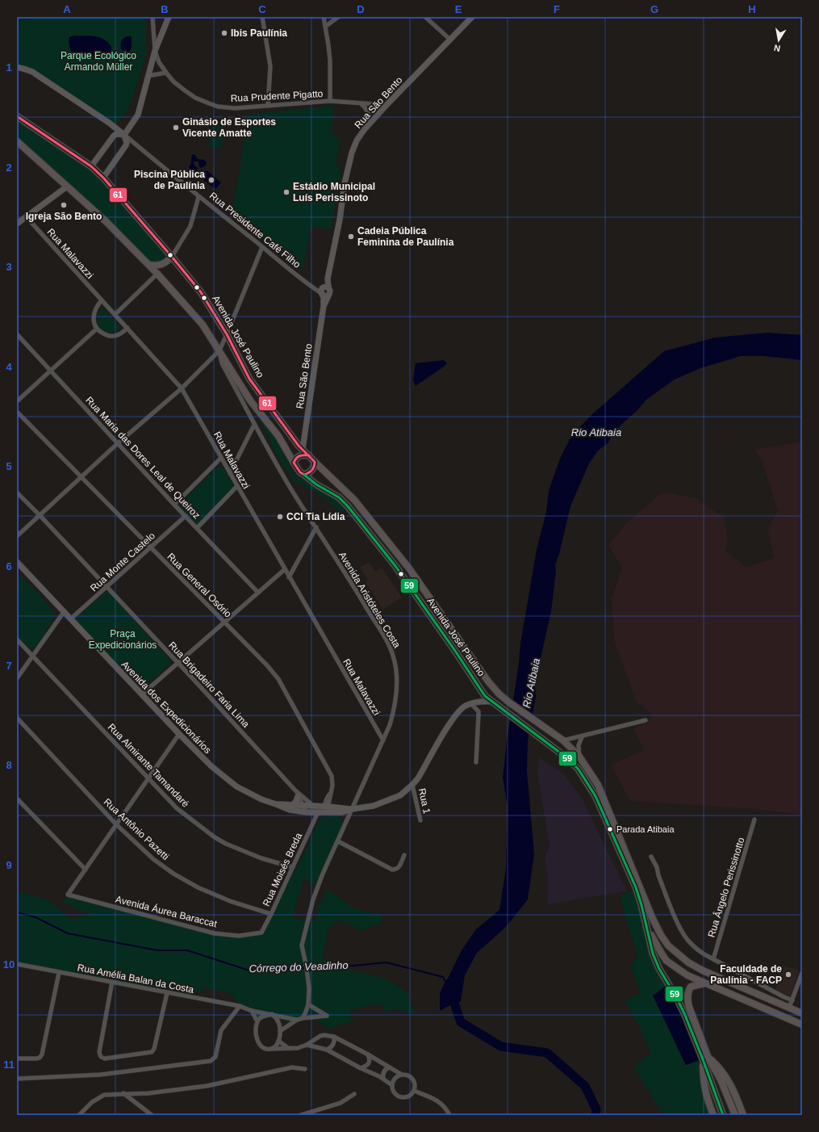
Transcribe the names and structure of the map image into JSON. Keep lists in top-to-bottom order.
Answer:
{
  "streets": {
    "main road": ["Avenida José Paulino"],
    "street": [
      "Rua Prudente Pigatto",
      "Rua São Bento",
      "Rua Presidente Café Filho",
      "Rua Malavazzi",
      "Rua Maria das Dores Leal de Queiroz",
      "Rua Monte Castelo",
      "Rua General Osório",
      "Avenida Aristóteles Costa",
      "Rua Brigadeiro Faria Lima",
      "Avenida dos Expedicionários",
      "Rua Almirante Tamandaré",
      "Rua 1",
      "Rua Antônio Pazetti",
      "Rua Moisés Breda",
      "Rua Ângelo Perissinotto",
      "Avenida Áurea Baraccat",
      "Rua Amélia Balan da Costa"
    ]
  },
  "crossings": [
    ["Rua Prudente Pigatto", "Rua São Bento"],
    ["Rua São Bento", "Rua Presidente Café Filho"],
    ["Rua São Bento", "Avenida José Paulino"],
    ["Rua Malavazzi", "Avenida Aristóteles Costa"],
    ["Rua Maria das Dores Leal de Queiroz", "Rua Monte Castelo"],
    ["Rua Monte Castelo", "Rua General Osório"],
    ["Rua Monte Castelo", "Rua Brigadeiro Faria Lima"],
    ["Rua Monte Castelo", "Avenida dos Expedicionários"],
    ["Rua General Osório", "Avenida dos Expedicionários"],
    ["Avenida Aristóteles Costa", "Avenida dos Expedicionários"],
    ["Rua Brigadeiro Faria Lima", "Avenida dos Expedicionários"],
    ["Avenida dos Expedicionários", "Rua 1"],
    ["Avenida dos Expedicionários", "Rua Moisés Breda"],
    ["Rua Almirante Tamandaré", "Rua Moisés Breda"],
    ["Rua Antônio Pazetti", "Rua Moisés Breda"],
    ["Rua Moisés Breda", "Avenida Áurea Baraccat"]
  ],
  "water": ["Rio Atibaia", "Córrego do Veadinho"],
  "parks": ["Parque Ecológico Armando Müller", "Praça Expedicionários"],
  "places": [
    "Ibis Paulínia",
    "Ginásio de Esportes Vicente Amatte",
    "Piscina Pública de Paulínia",
    "Estádio Municipal Luís Perissinoto",
    "Igreja São Bento",
    "Cadeia Pública Feminina de Paulínia",
    "CCI Tia Lídia",
    "Parada Atibaia",
    "Faculdade de Paulínia - FACP"
  ],
  "lines": ["transit line 61", "transit line 59"],
  "north": "bottom",
  "grid": {
    "columns": [
      "A",
      "B",
      "C",
      "D",
      "E",
      "F",
      "G",
      "H"
    ],
    "rows": [
      "1",
      "2",
      "3",
      "4",
      "5",
      "6",
      "7",
      "8",
      "9",
      "10",
      "11"
    ]
  }
}
